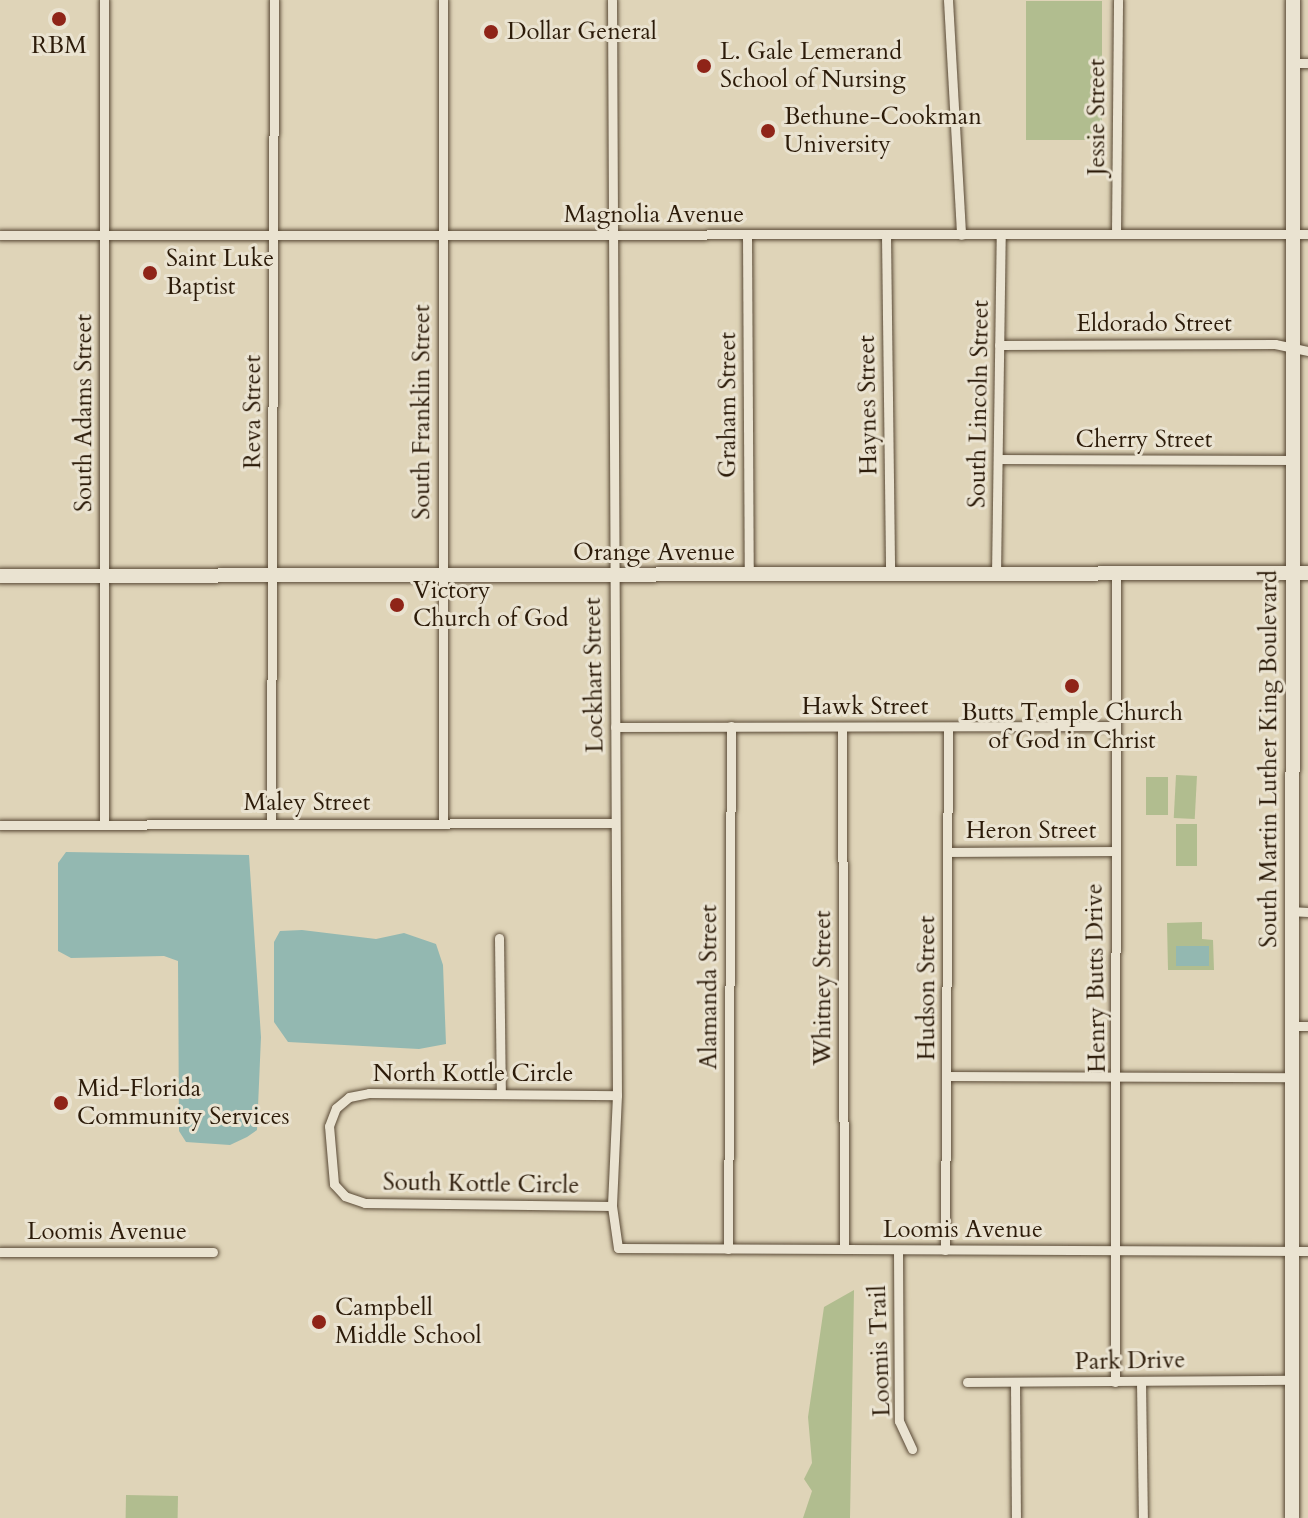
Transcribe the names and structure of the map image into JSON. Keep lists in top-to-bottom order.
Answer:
{
  "streets": {
    "street": [
      "Jessie Street",
      "Magnolia Avenue",
      "Eldorado Street",
      "South Lincoln Street",
      "Graham Street",
      "Haynes Street",
      "Reva Street",
      "South Franklin Street",
      "South Adams Street",
      "Cherry Street",
      "Orange Avenue",
      "Lockhart Street",
      "Hawk Street",
      "South Martin Luther King Boulevard",
      "Maley Street",
      "Heron Street",
      "Henry Butts Drive",
      "Alamanda Street",
      "Whitney Street",
      "Hudson Street",
      "North Kottle Circle",
      "South Kottle Circle",
      "Loomis Avenue",
      "Loomis Trail",
      "Park Drive"
    ]
  },
  "crossings": [
    ["Jessie Street", "Magnolia Avenue"],
    ["Magnolia Avenue", "South Lincoln Street"],
    ["Magnolia Avenue", "Graham Street"],
    ["Magnolia Avenue", "Haynes Street"],
    ["Magnolia Avenue", "Reva Street"],
    ["Magnolia Avenue", "South Franklin Street"],
    ["Magnolia Avenue", "South Adams Street"],
    ["Magnolia Avenue", "Lockhart Street"],
    ["Magnolia Avenue", "South Martin Luther King Boulevard"],
    ["Eldorado Street", "South Lincoln Street"],
    ["Eldorado Street", "South Martin Luther King Boulevard"],
    ["South Lincoln Street", "Cherry Street"],
    ["South Lincoln Street", "Orange Avenue"],
    ["Graham Street", "Orange Avenue"],
    ["Haynes Street", "Orange Avenue"],
    ["Reva Street", "Orange Avenue"],
    ["Reva Street", "Maley Street"],
    ["South Franklin Street", "Orange Avenue"],
    ["South Franklin Street", "Maley Street"],
    ["South Adams Street", "Orange Avenue"],
    ["South Adams Street", "Maley Street"],
    ["Cherry Street", "South Martin Luther King Boulevard"],
    ["Orange Avenue", "Lockhart Street"],
    ["Orange Avenue", "South Martin Luther King Boulevard"],
    ["Orange Avenue", "Henry Butts Drive"],
    ["Lockhart Street", "Hawk Street"],
    ["Lockhart Street", "Maley Street"],
    ["Lockhart Street", "North Kottle Circle"],
    ["Lockhart Street", "South Kottle Circle"],
    ["Lockhart Street", "Loomis Avenue"],
    ["Hawk Street", "Henry Butts Drive"],
    ["Hawk Street", "Alamanda Street"],
    ["Hawk Street", "Whitney Street"],
    ["Hawk Street", "Hudson Street"],
    ["South Martin Luther King Boulevard", "Loomis Avenue"],
    ["South Martin Luther King Boulevard", "Park Drive"],
    ["Heron Street", "Henry Butts Drive"],
    ["Heron Street", "Hudson Street"],
    ["Henry Butts Drive", "Loomis Avenue"],
    ["Henry Butts Drive", "Park Drive"],
    ["Alamanda Street", "Loomis Avenue"],
    ["Whitney Street", "Loomis Avenue"],
    ["Hudson Street", "Loomis Avenue"],
    ["North Kottle Circle", "South Kottle Circle"],
    ["Loomis Avenue", "Loomis Trail"]
  ],
  "places": [
    "RBM",
    "Dollar General",
    "L. Gale Lemerand School of Nursing",
    "Bethune-Cookman University",
    "Saint Luke Baptist",
    "Victory Church of God",
    "Butts Temple Church of God in Christ",
    "Mid-Florida Community Services",
    "Campbell Middle School"
  ]
}
